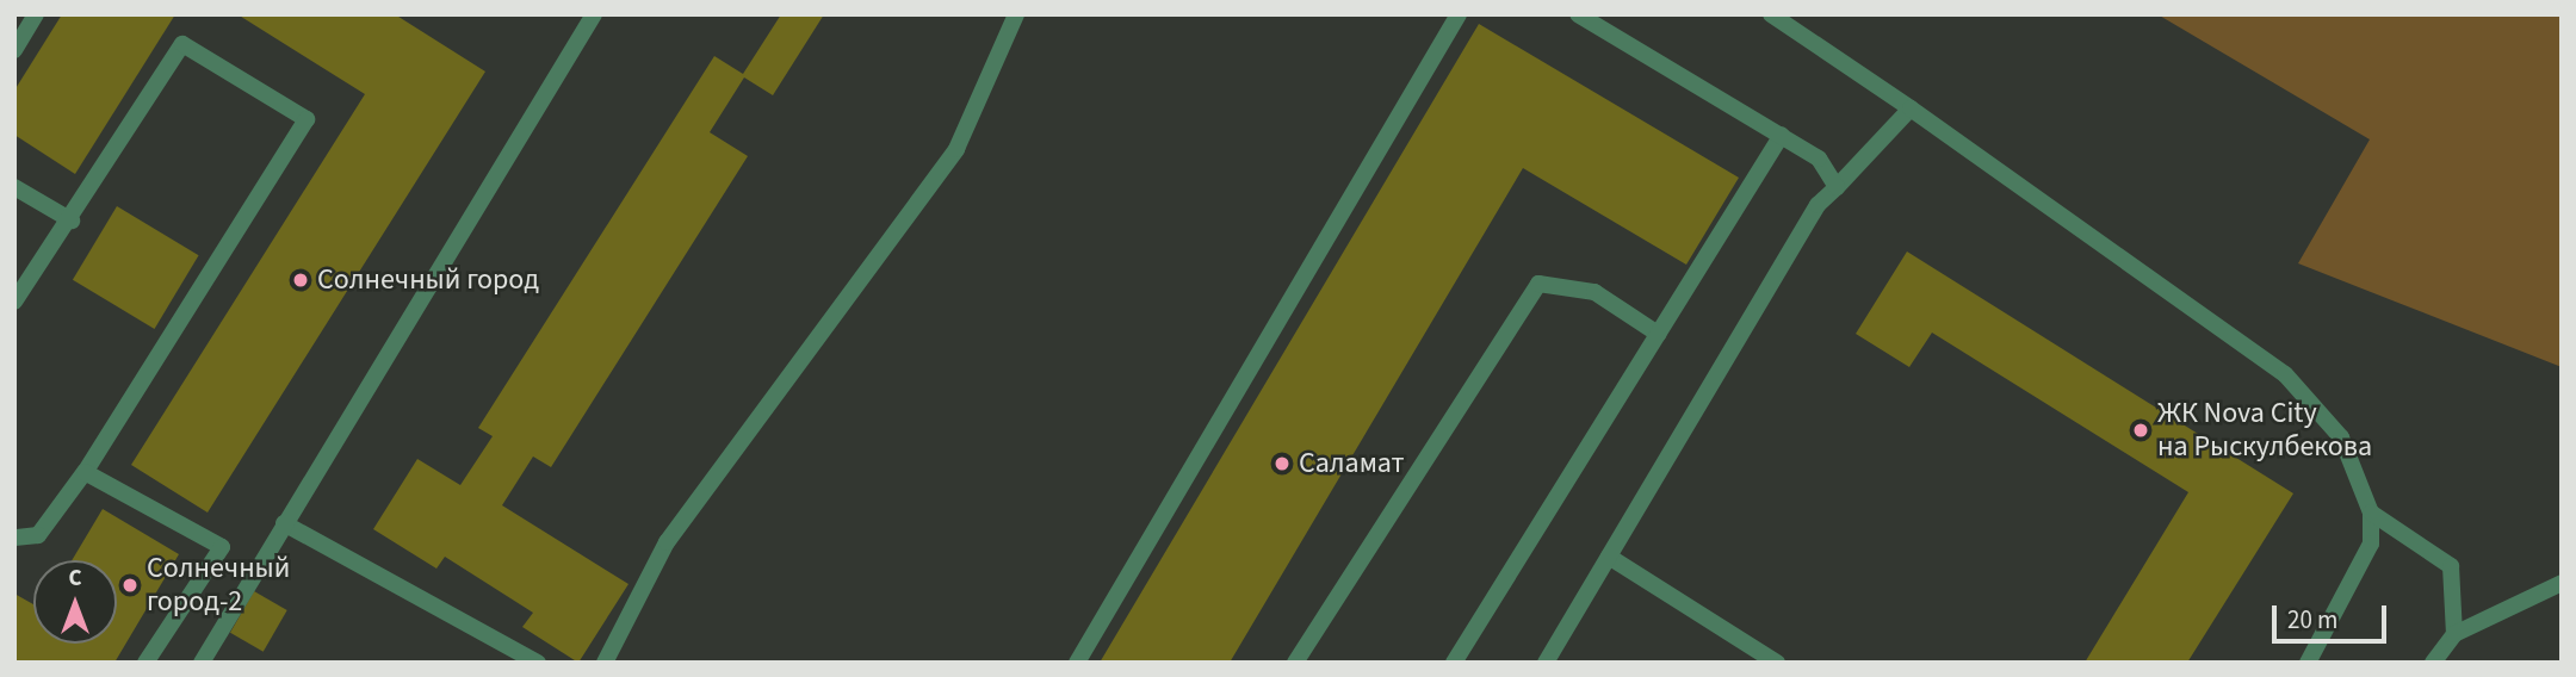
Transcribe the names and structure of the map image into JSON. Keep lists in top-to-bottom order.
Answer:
{
  "places": [
    "Солнечный город",
    "ЖК Nova City на Рыскулбекова",
    "Саламат",
    "Солнечный город-2"
  ],
  "scale_bar": "20 m",
  "north": "top"
}
